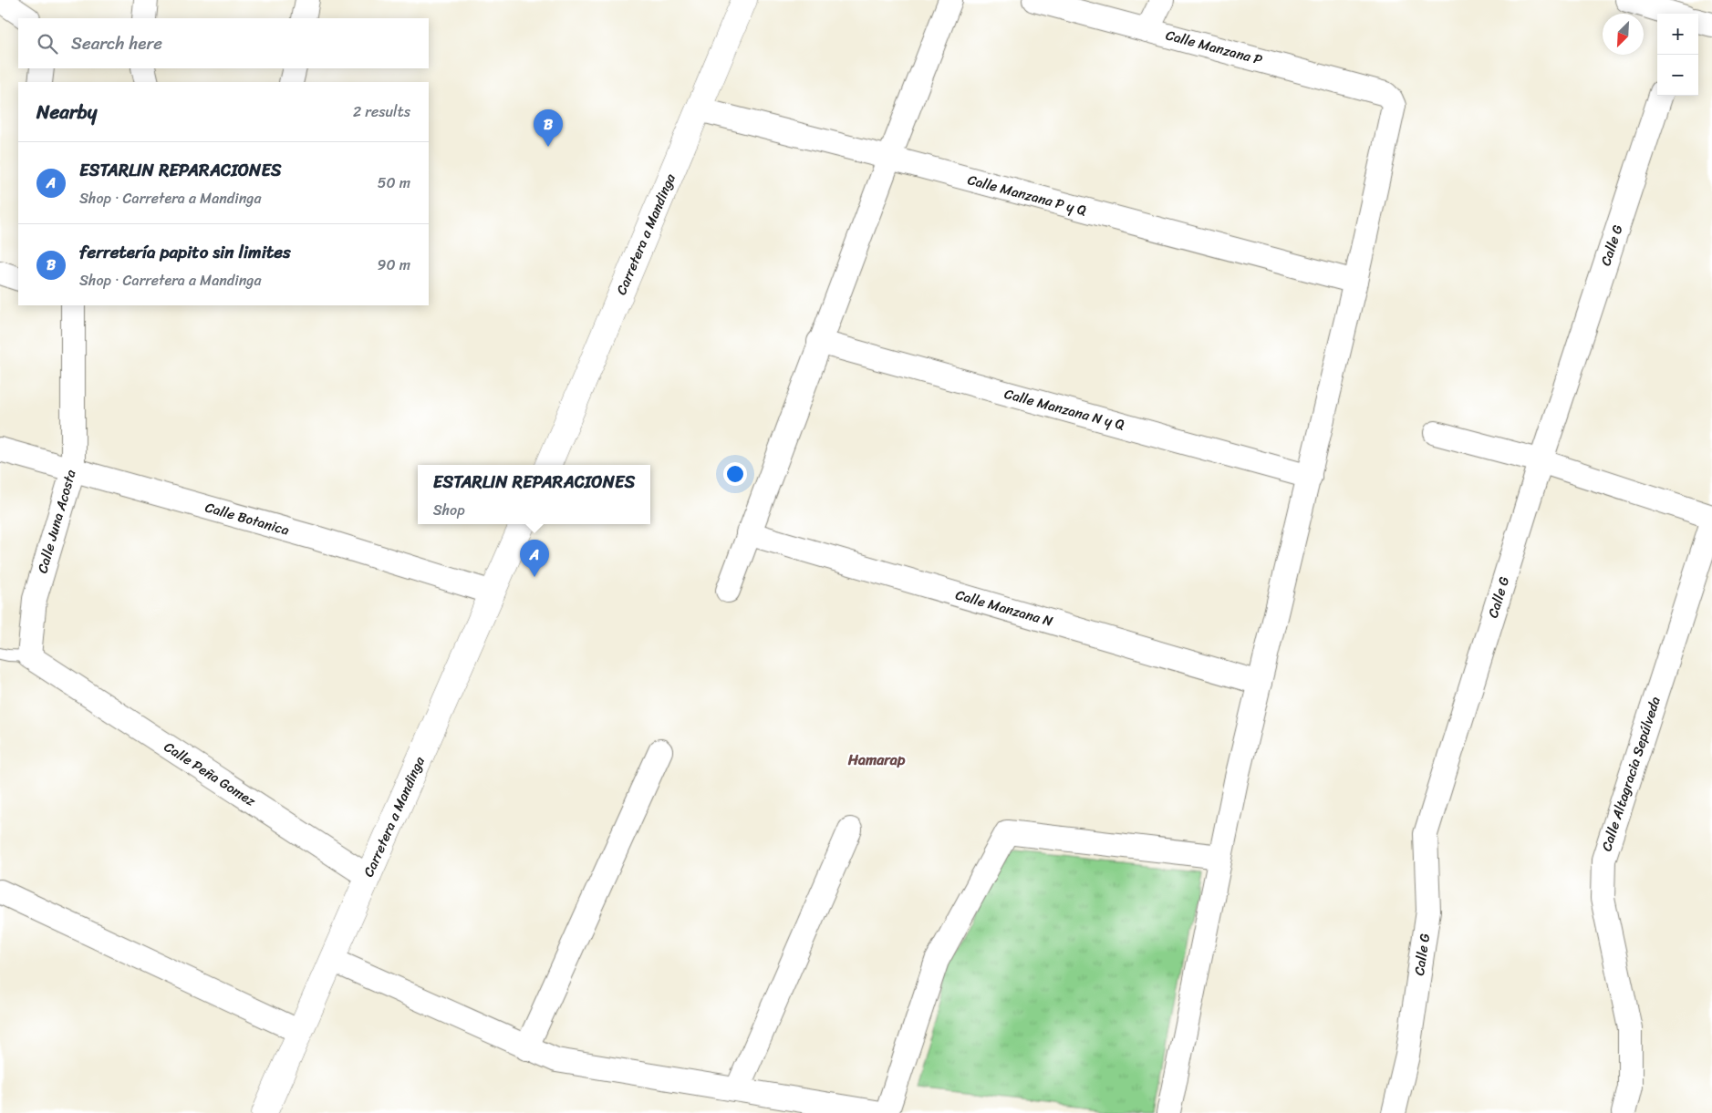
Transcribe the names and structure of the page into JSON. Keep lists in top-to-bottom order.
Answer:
{
  "streets": {
    "street": [
      "Calle Manzana P",
      "Calle Manzana P y Q",
      "Carretera a Mandinga",
      "Calle G",
      "Calle Manzana N y Q",
      "Calle Botanica",
      "Calle Juna Acosta",
      "Calle Manzana N",
      "Calle Peña Gomez",
      "Calle Altagracia Sepúlveda"
    ]
  },
  "crossings": [
    ["Calle Manzana P", "Calle Manzana P y Q"],
    ["Calle Manzana P y Q", "Carretera a Mandinga"],
    ["Carretera a Mandinga", "Calle Botanica"],
    ["Carretera a Mandinga", "Calle Peña Gomez"],
    ["Calle Botanica", "Calle Juna Acosta"],
    ["Calle Juna Acosta", "Calle Peña Gomez"]
  ],
  "districts": ["Hamarap"],
  "north": "bottom left",
  "page": {
    "map_buttons": ["+", "−"],
    "search": "Search here",
    "heading": ["Nearby", "2 results"],
    "pins": ["B", "A"],
    "list": [
      {
        "mark": "A",
        "name": "ESTARLIN REPARACIONES",
        "note": "Shop · Carretera a Mandinga",
        "value": "50 m"
      },
      {
        "mark": "B",
        "name": "ferretería papito sin limites",
        "note": "Shop · Carretera a Mandinga",
        "value": "90 m"
      }
    ],
    "popup": ["ESTARLIN REPARACIONES", "Shop"]
  }
}
